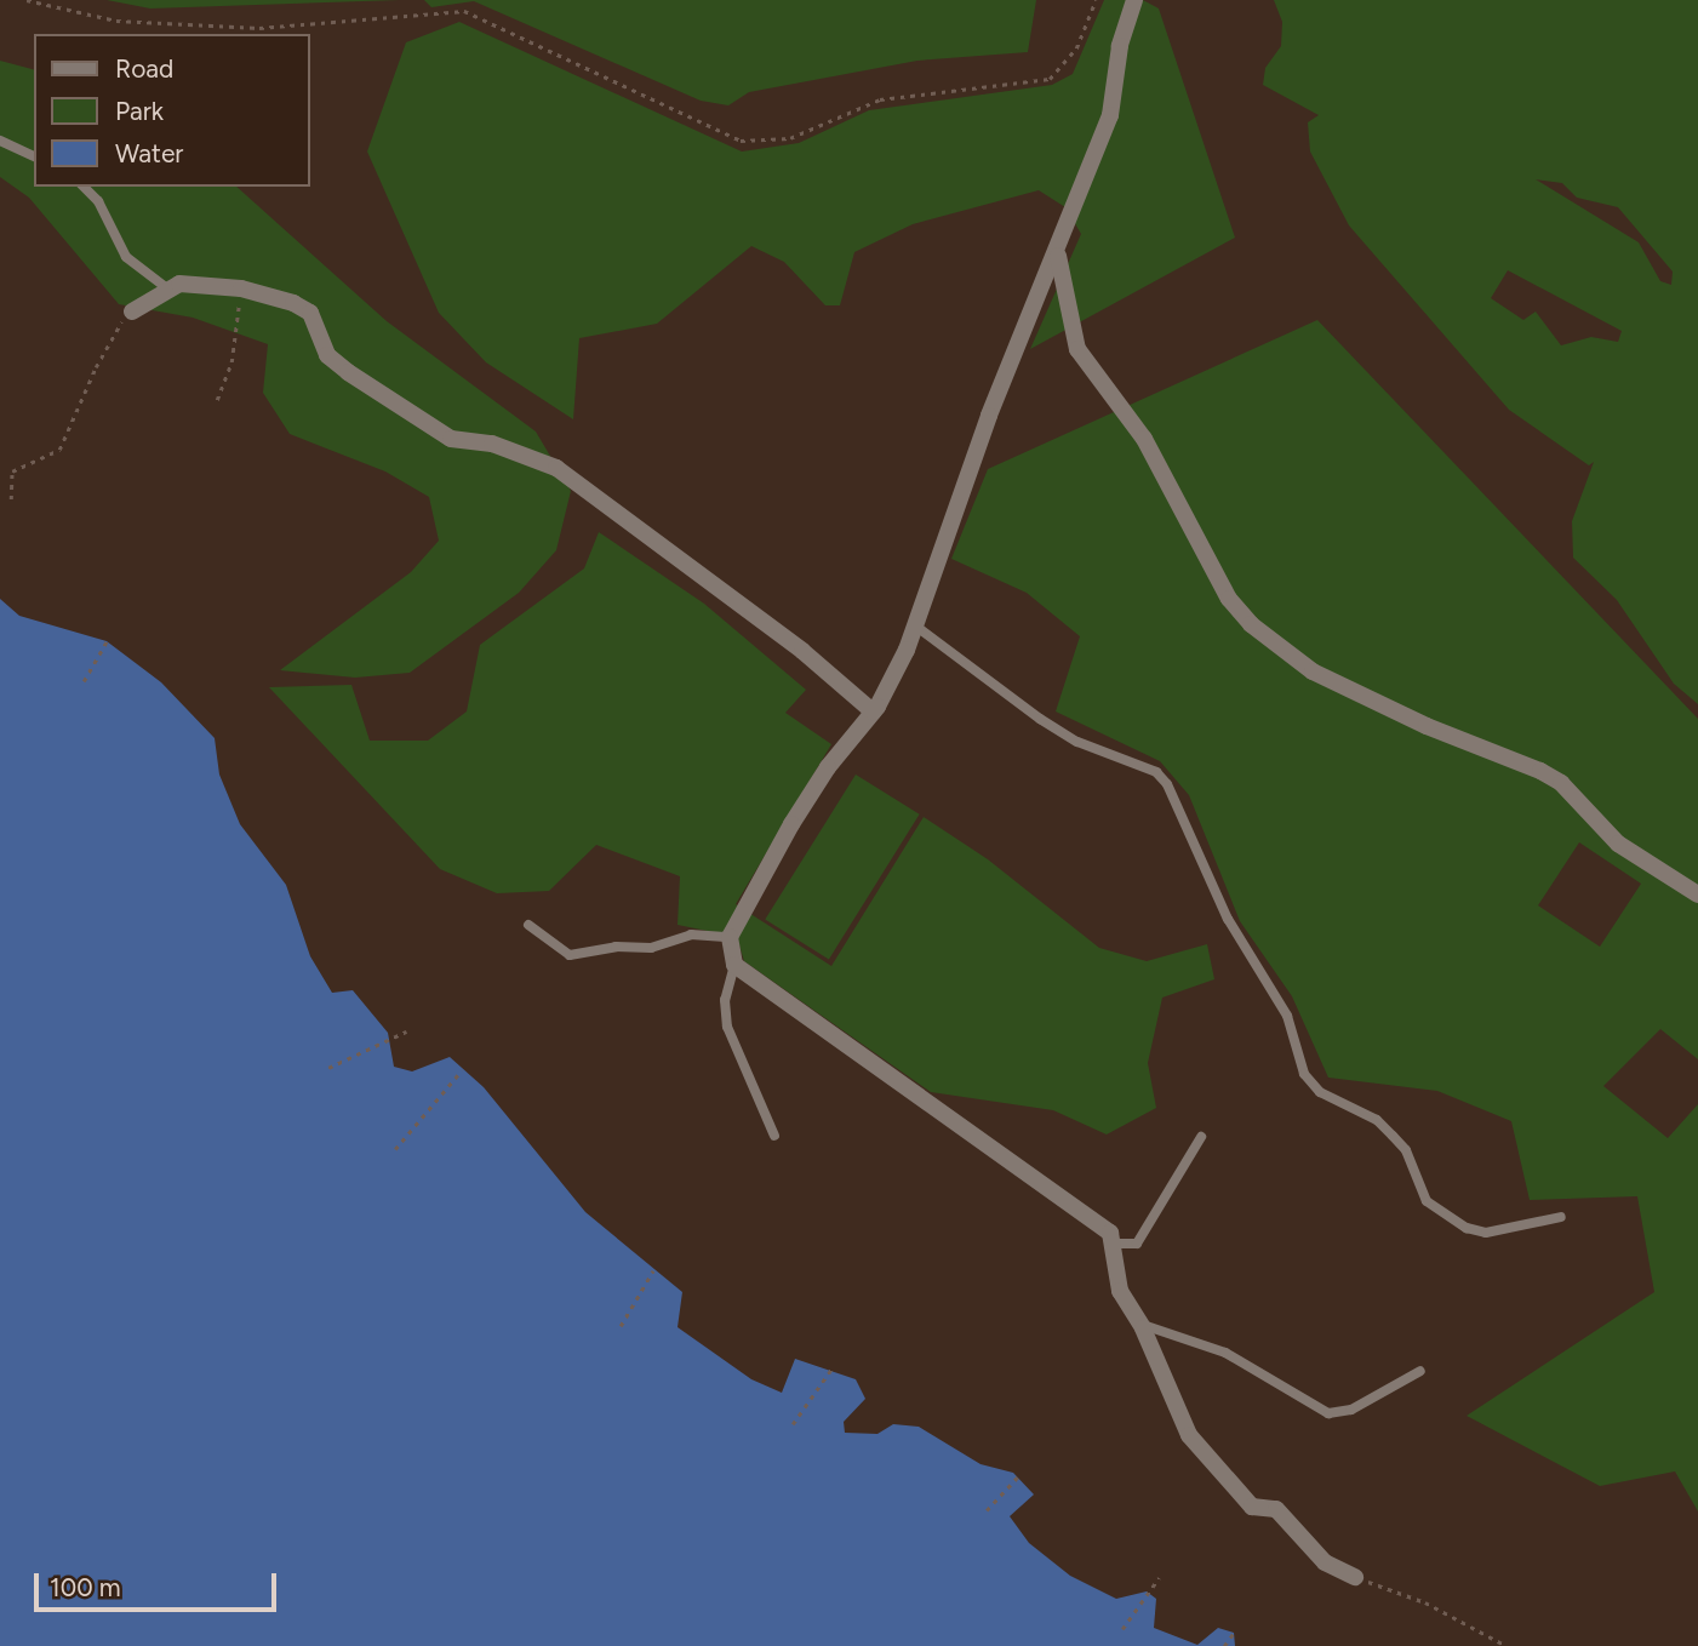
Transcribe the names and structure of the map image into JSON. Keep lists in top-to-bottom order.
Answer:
{
  "legend": ["Road", "Park", "Water"],
  "scale_bar": "100 m"
}
